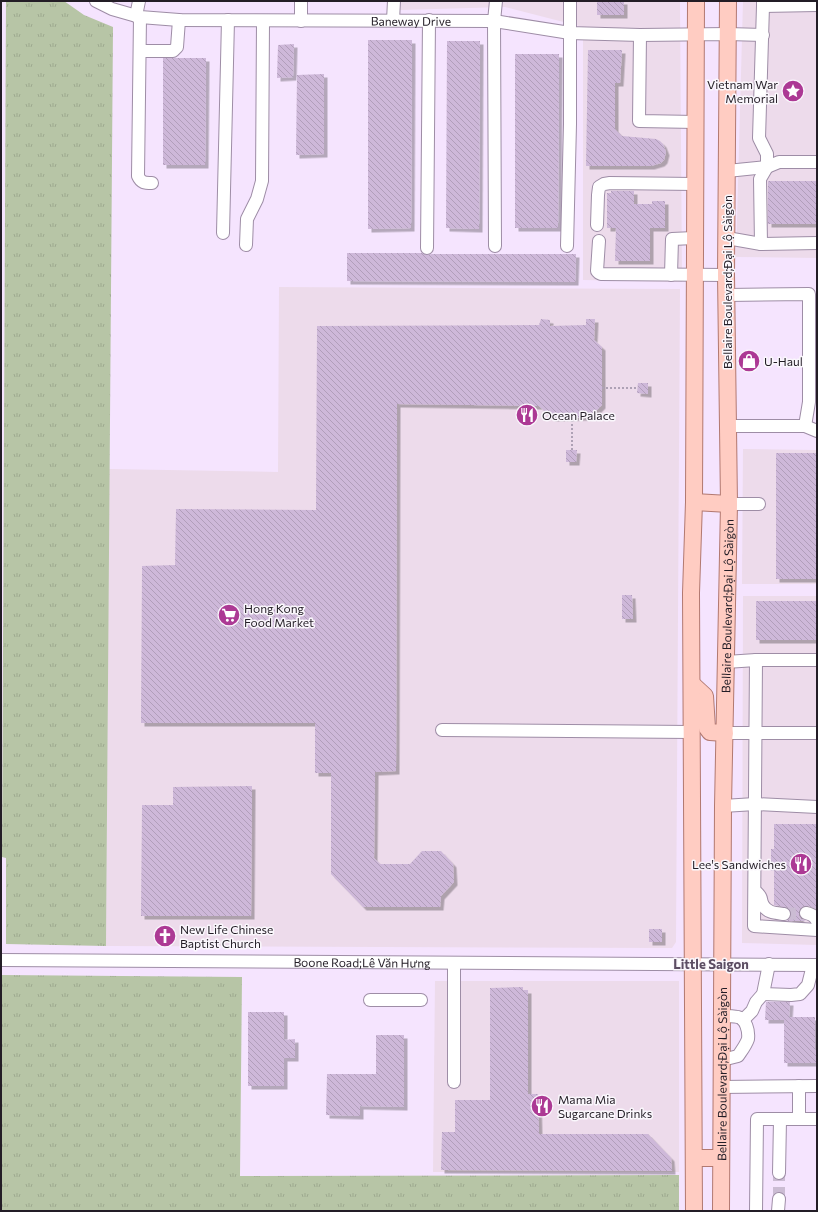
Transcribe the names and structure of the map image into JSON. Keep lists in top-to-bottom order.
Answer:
{
  "streets": {
    "main road": ["Bellaire Boulevard;Đại Lộ Sàigòn"],
    "street": ["Baneway Drive", "Boone Road;Lê Văn Hưng"]
  },
  "crossings": [
    ["Baneway Drive", "Bellaire Boulevard;Đại Lộ Sàigòn"],
    ["Bellaire Boulevard;Đại Lộ Sàigòn", "Boone Road;Lê Văn Hưng"]
  ],
  "districts": ["Little Saigon"],
  "places": {
    "place": ["Vietnam War Memorial"],
    "shop": ["U-Haul"],
    "restaurant": ["Ocean Palace", "Lee's Sandwiches", "Mama Mia Sugarcane Drinks"],
    "supermarket": ["Hong Kong Food Market"],
    "church": ["New Life Chinese Baptist Church"]
  }
}
